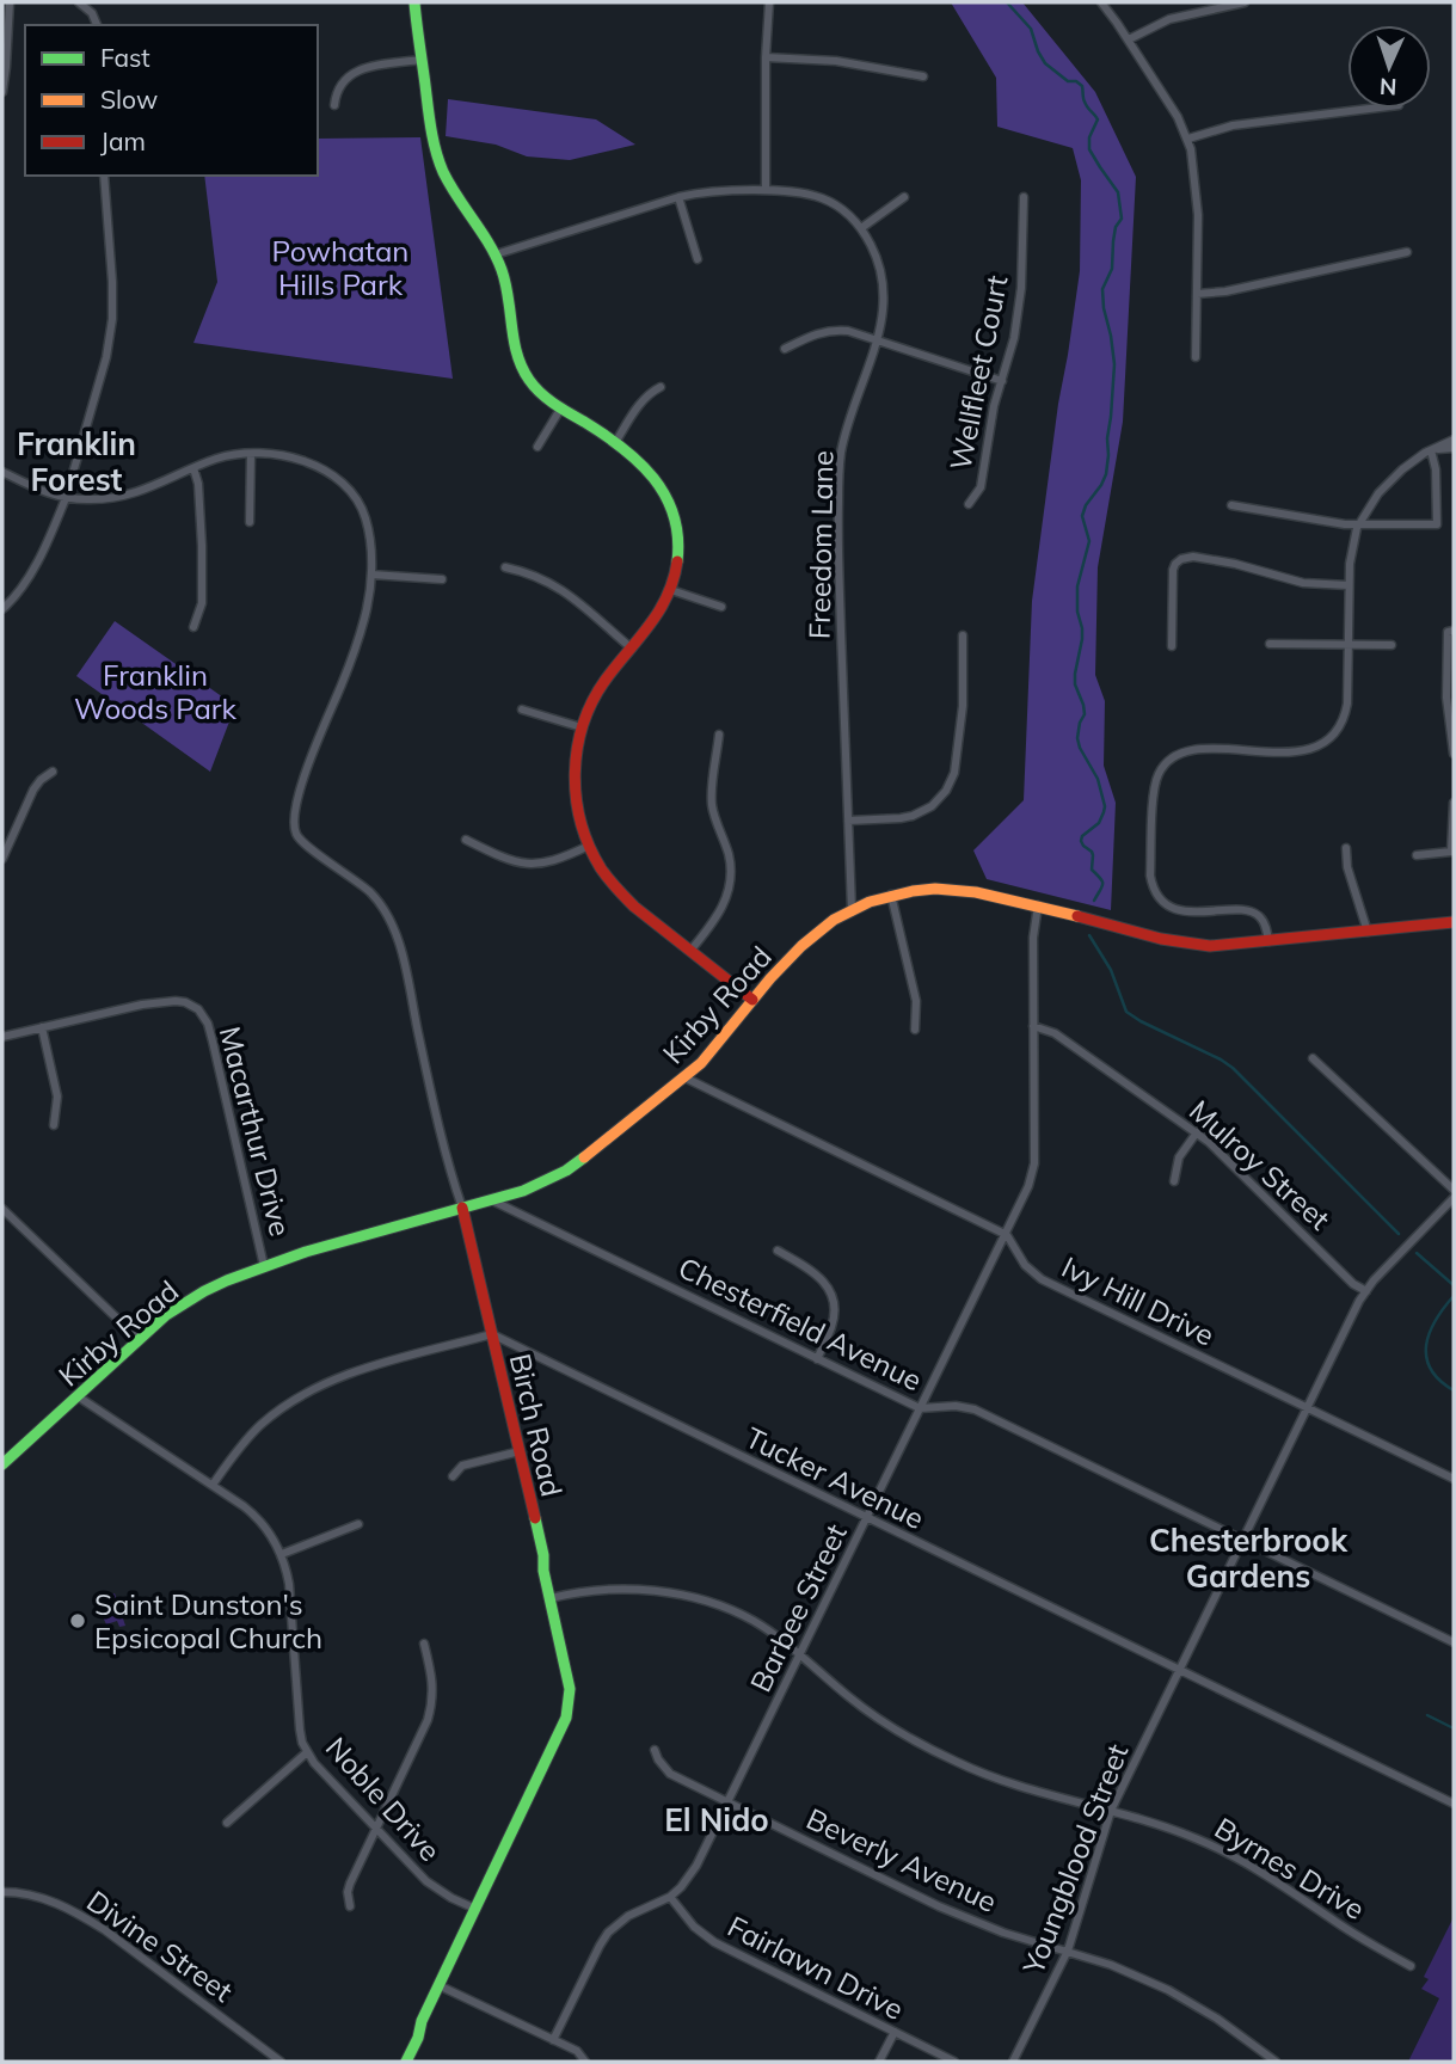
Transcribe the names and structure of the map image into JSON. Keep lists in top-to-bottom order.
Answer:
{
  "streets": {
    "street": [
      "Wellfleet Court",
      "Freedom Lane",
      "Kirby Road",
      "Macarthur Drive",
      "Mulroy Street",
      "Ivy Hill Drive",
      "Chesterfield Avenue",
      "Birch Road",
      "Tucker Avenue",
      "Barbee Street",
      "Noble Drive",
      "Youngblood Street",
      "Beverly Avenue",
      "Byrnes Drive",
      "Divine Street",
      "Fairlawn Drive"
    ]
  },
  "crossings": [
    ["Freedom Lane", "Kirby Road"],
    ["Kirby Road", "Macarthur Drive"],
    ["Kirby Road", "Ivy Hill Drive"],
    ["Kirby Road", "Chesterfield Avenue"],
    ["Kirby Road", "Birch Road"],
    ["Kirby Road", "Barbee Street"],
    ["Kirby Road", "Noble Drive"],
    ["Mulroy Street", "Barbee Street"],
    ["Mulroy Street", "Youngblood Street"],
    ["Ivy Hill Drive", "Barbee Street"],
    ["Ivy Hill Drive", "Youngblood Street"],
    ["Chesterfield Avenue", "Barbee Street"],
    ["Chesterfield Avenue", "Youngblood Street"],
    ["Birch Road", "Tucker Avenue"],
    ["Birch Road", "Noble Drive"],
    ["Birch Road", "Byrnes Drive"],
    ["Tucker Avenue", "Barbee Street"],
    ["Tucker Avenue", "Youngblood Street"],
    ["Barbee Street", "Beverly Avenue"],
    ["Barbee Street", "Byrnes Drive"],
    ["Barbee Street", "Fairlawn Drive"],
    ["Youngblood Street", "Beverly Avenue"],
    ["Youngblood Street", "Byrnes Drive"]
  ],
  "districts": ["Franklin Forest", "Chesterbrook Gardens", "El Nido"],
  "parks": ["Powhatan Hills Park", "Franklin Woods Park"],
  "places": ["Saint Dunston's Epsicopal Church"],
  "legend": ["Fast", "Slow", "Jam"],
  "north": "bottom"
}
